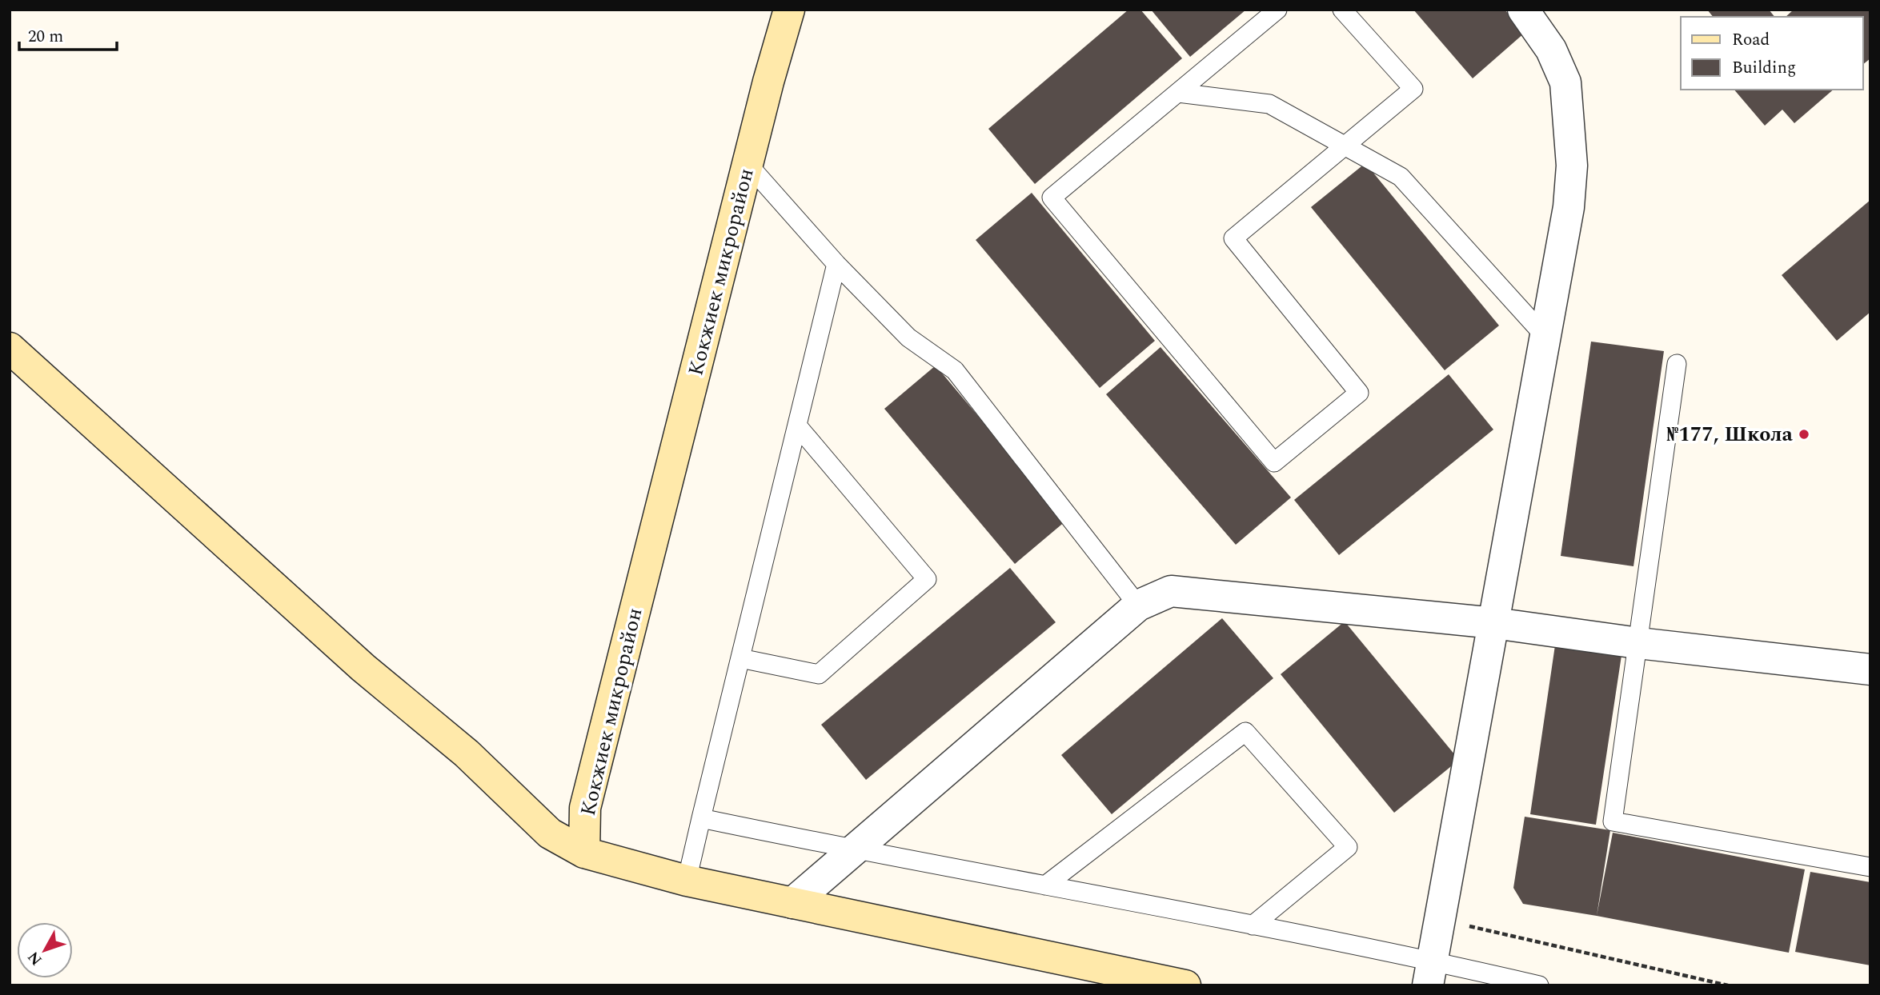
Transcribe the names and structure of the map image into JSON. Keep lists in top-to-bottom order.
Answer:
{
  "streets": {
    "street": ["Кокжиек микрорайон"]
  },
  "places": ["№177, Школа"],
  "legend": ["Road", "Building"],
  "scale_bar": "20 m",
  "north": "bottom left"
}
